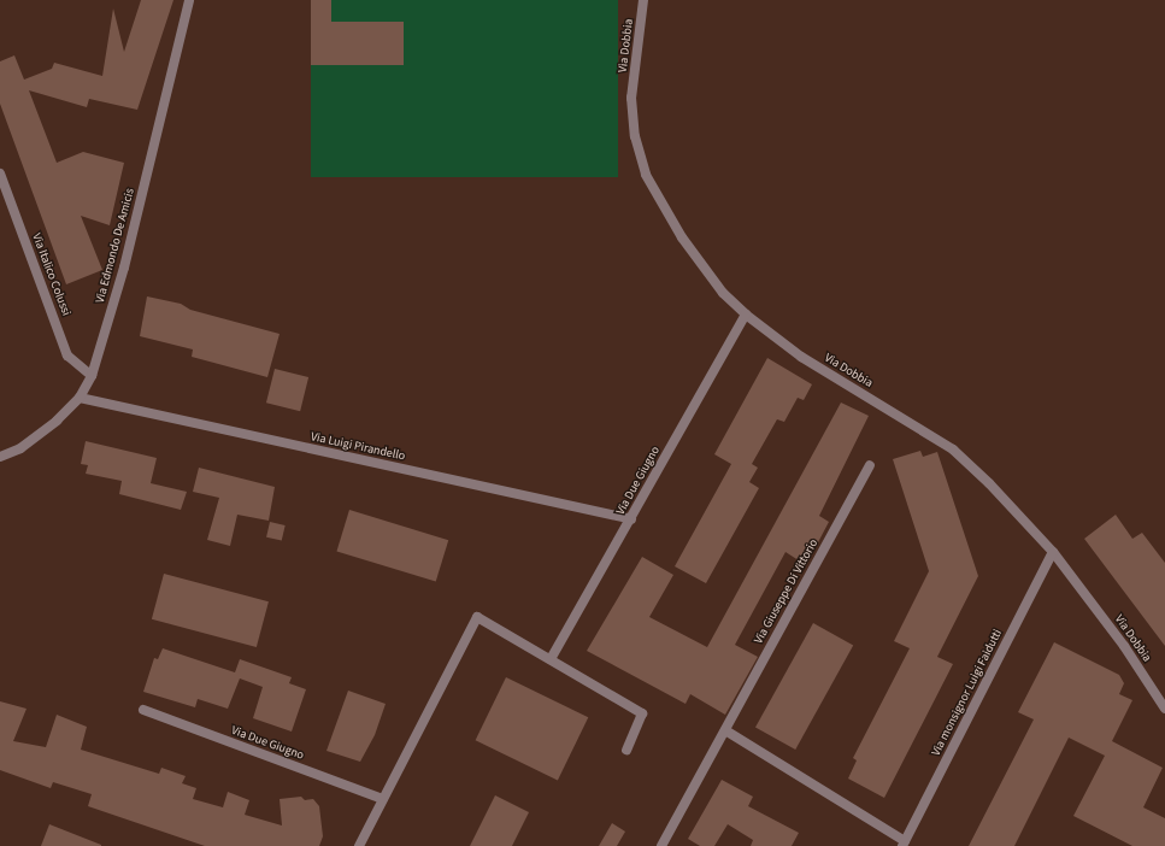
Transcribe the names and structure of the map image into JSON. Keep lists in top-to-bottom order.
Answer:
{
  "streets": {
    "street": [
      "Via Dobbia",
      "Via Edmondo De Amicis",
      "Via Italico Colussi",
      "Via Luigi Pirandello",
      "Via Due Giugno",
      "Via Giuseppe Di Vittorio",
      "Via monsignor Luigi Faidutti"
    ]
  },
  "crossings": [
    ["Via Dobbia", "Via Due Giugno"],
    ["Via Dobbia", "Via monsignor Luigi Faidutti"],
    ["Via Edmondo De Amicis", "Via Italico Colussi"],
    ["Via Edmondo De Amicis", "Via Luigi Pirandello"],
    ["Via Luigi Pirandello", "Via Due Giugno"]
  ]
}
